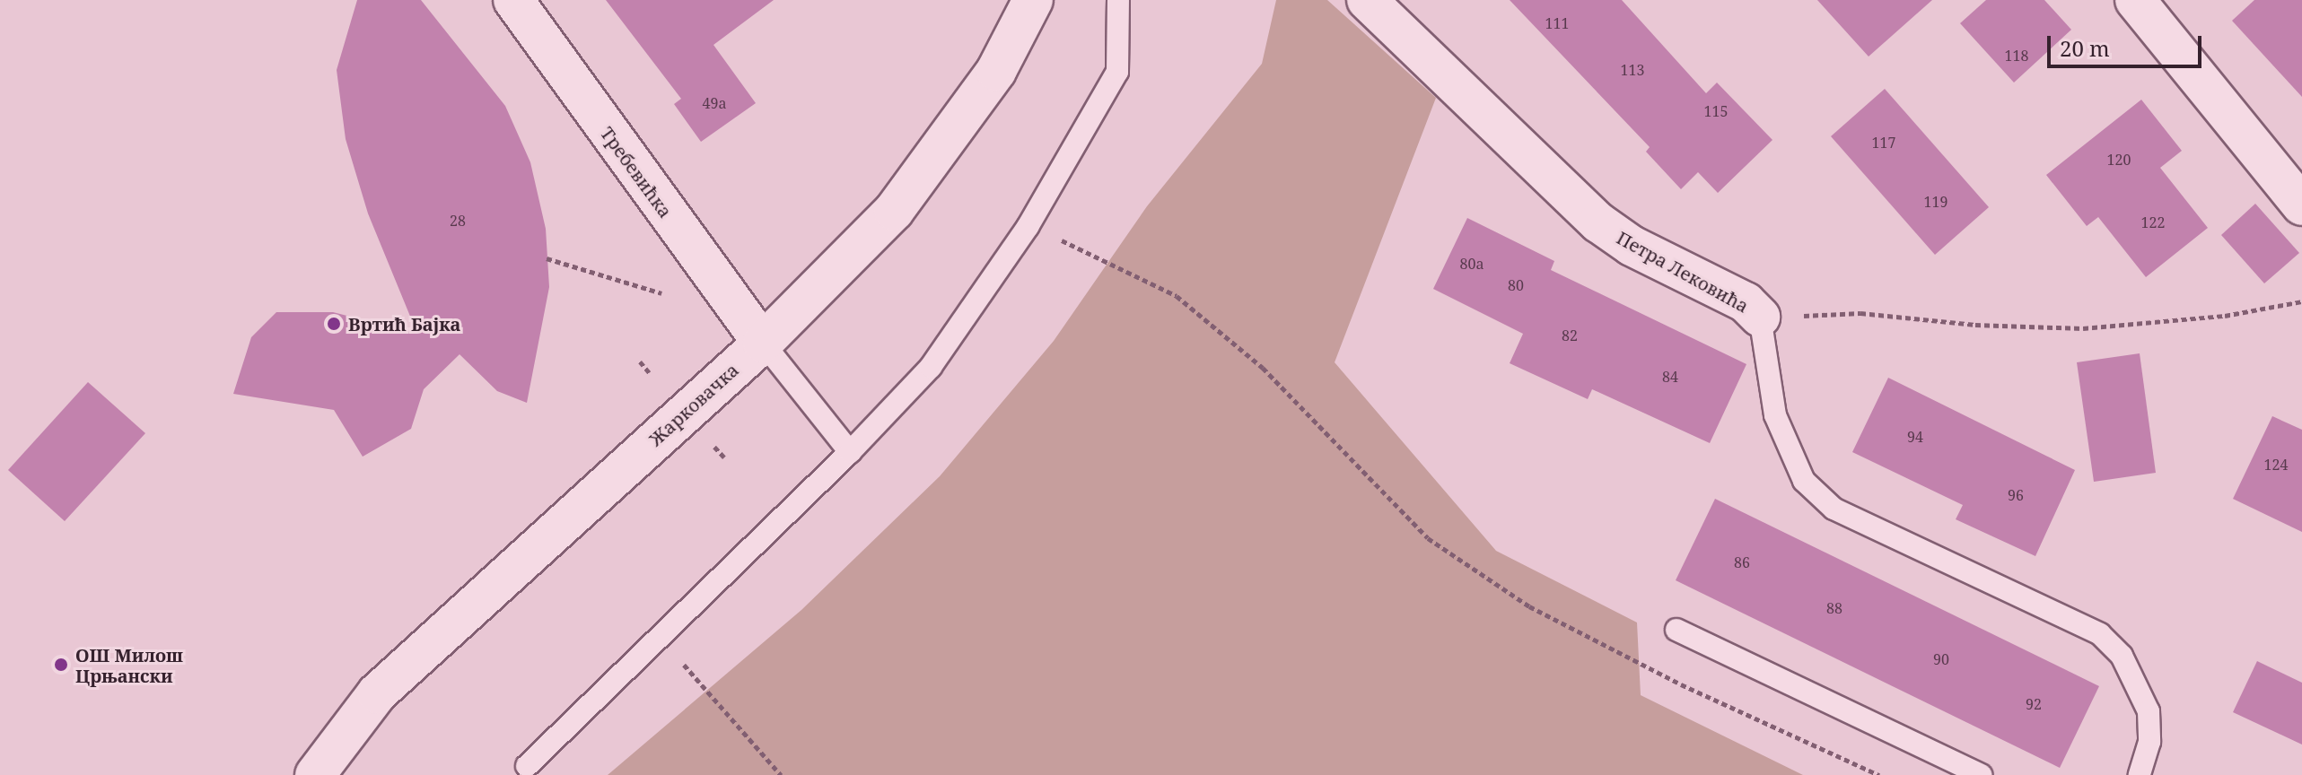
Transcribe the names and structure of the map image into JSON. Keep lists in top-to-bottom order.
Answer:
{
  "streets": {
    "street": ["Требевићка", "Петра Лековића", "Жарковачка"]
  },
  "crossings": [
    ["Требевићка", "Жарковачка"]
  ],
  "places": ["Вртић Бајка", "ОШ Милош Црњански"],
  "house_numbers": [
    "111",
    "118",
    "113",
    "49a",
    "115",
    "117",
    "120",
    "119",
    "28",
    "122",
    "80a",
    "80",
    "82",
    "84",
    "94",
    "124",
    "96",
    "86",
    "88",
    "90",
    "92"
  ],
  "scale_bar": "20 m"
}
